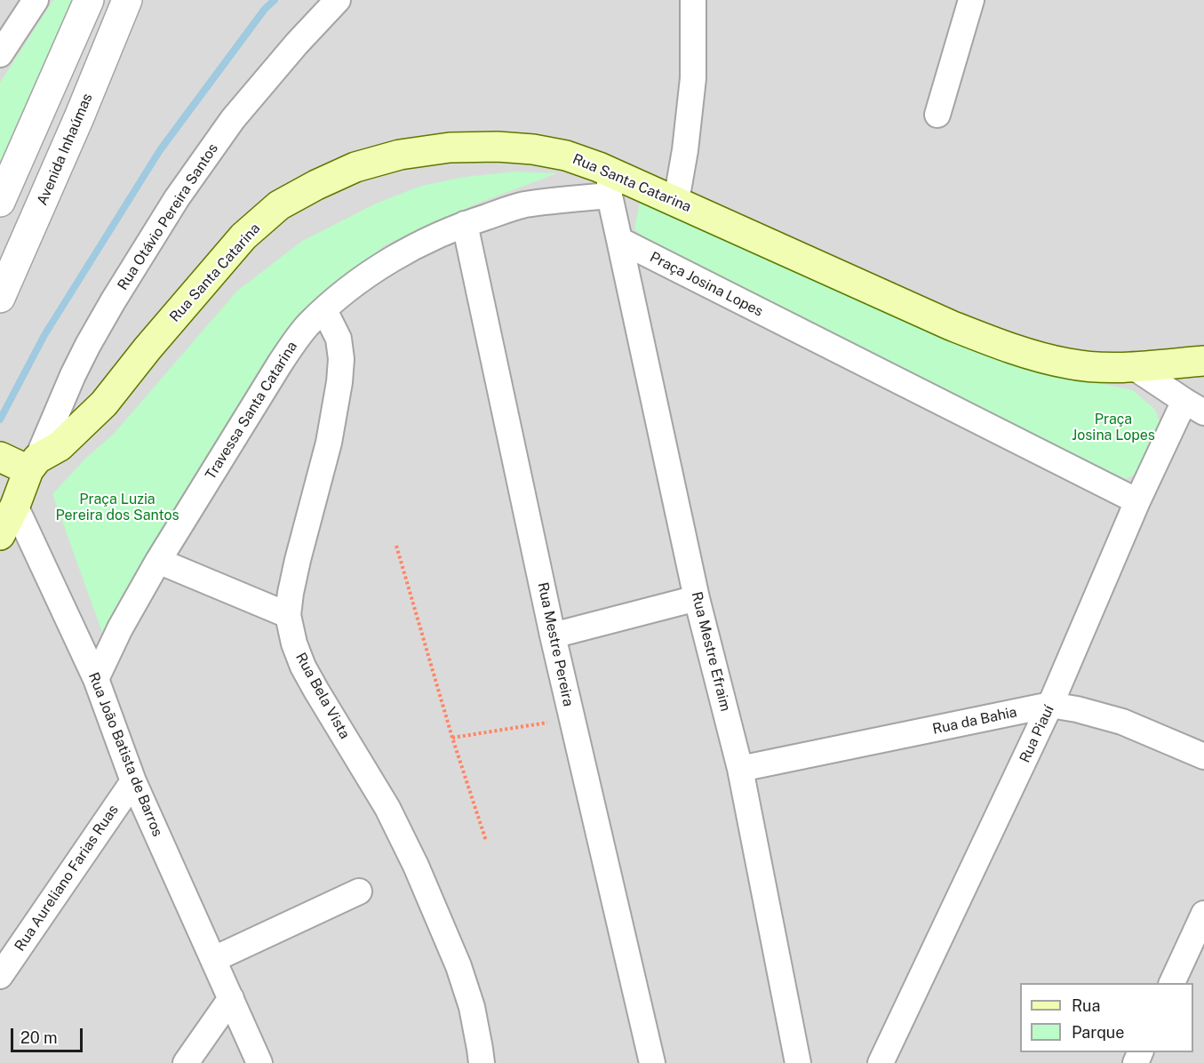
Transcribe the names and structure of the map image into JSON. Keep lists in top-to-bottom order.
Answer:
{
  "streets": {
    "main road": ["Rua Santa Catarina"],
    "street": [
      "Avenida Inhaúmas",
      "Rua Otávio Pereira Santos",
      "Praça Josina Lopes",
      "Travessa Santa Catarina",
      "Rua Mestre Pereira",
      "Rua Mestre Efraim",
      "Rua Bela Vista",
      "Rua da Bahia",
      "Rua Piauí",
      "Rua João Batista de Barros",
      "Rua Aureliano Farias Ruas"
    ]
  },
  "crossings": [
    ["Rua Santa Catarina", "Rua Otávio Pereira Santos"],
    ["Rua Santa Catarina", "Travessa Santa Catarina"],
    ["Rua Santa Catarina", "Rua Mestre Efraim"],
    ["Praça Josina Lopes", "Rua Mestre Efraim"],
    ["Praça Josina Lopes", "Rua Piauí"],
    ["Travessa Santa Catarina", "Rua Mestre Pereira"],
    ["Travessa Santa Catarina", "Rua Mestre Efraim"],
    ["Travessa Santa Catarina", "Rua Bela Vista"],
    ["Travessa Santa Catarina", "Rua João Batista de Barros"],
    ["Rua Mestre Efraim", "Rua da Bahia"],
    ["Rua da Bahia", "Rua Piauí"],
    ["Rua João Batista de Barros", "Rua Aureliano Farias Ruas"]
  ],
  "parks": ["Praça Josina Lopes", "Praça Luzia Pereira dos Santos"],
  "legend": ["Rua", "Parque"],
  "scale_bar": "20 m"
}
